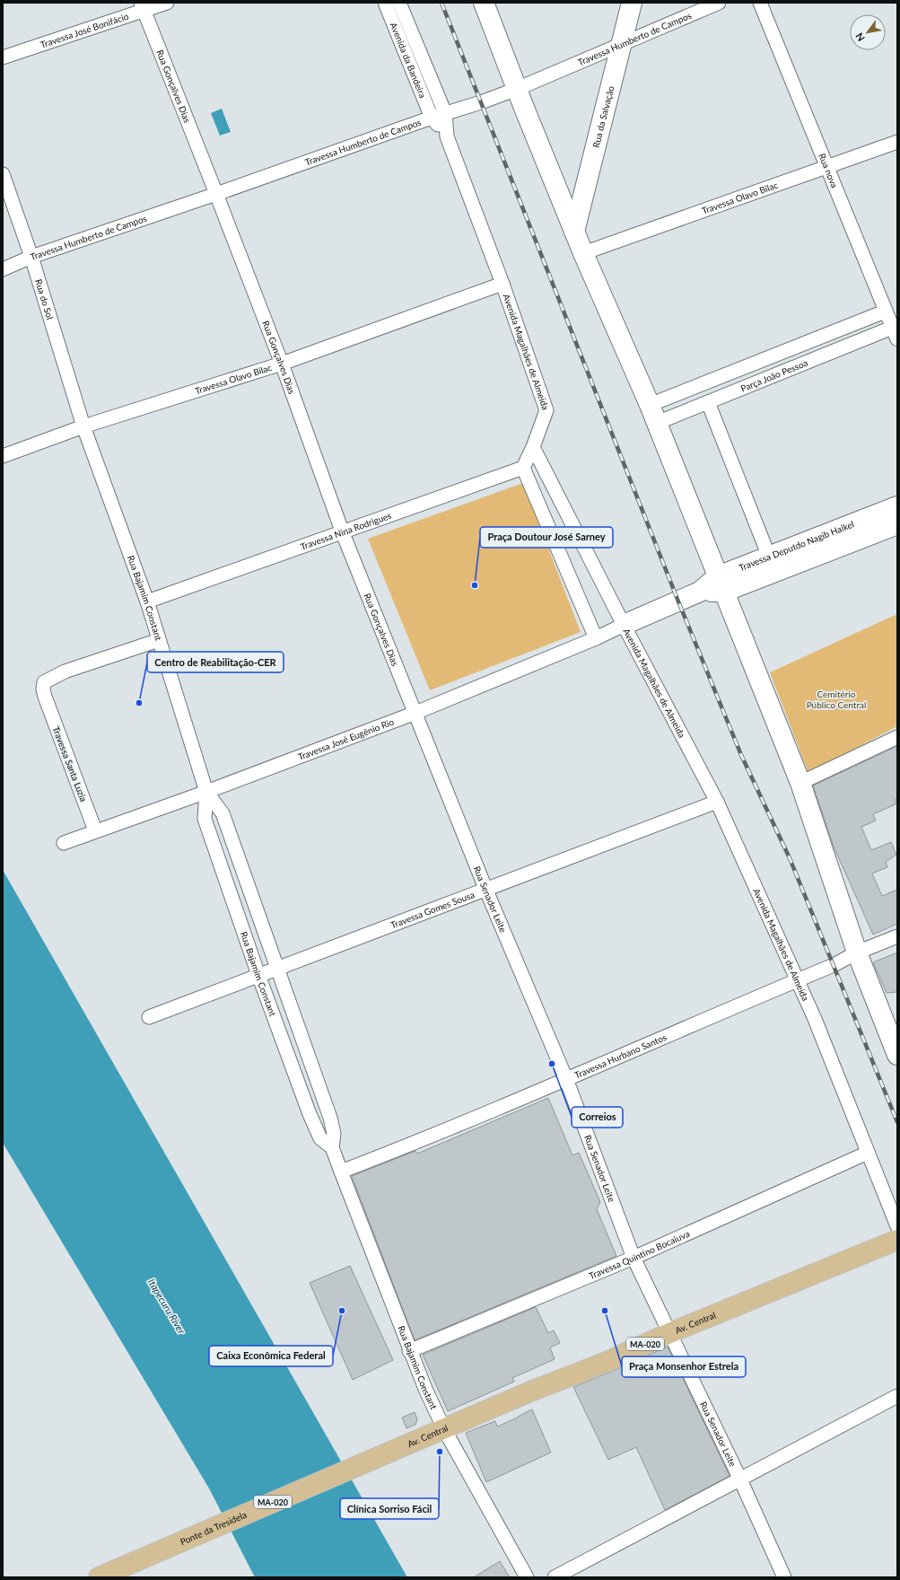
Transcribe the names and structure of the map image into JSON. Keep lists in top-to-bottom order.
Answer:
{
  "streets": {
    "main road": ["Av. Central", "MA-020", "Ponte da Tresidela"],
    "street": [
      "Travessa José Bonifácio",
      "Travessa Humberto de Campos",
      "Avenida da Bandeira",
      "Rua Gonçalves Dias",
      "Rua da Salvação",
      "Rua nova",
      "Travessa Olavo Bilac",
      "Rua do Sol",
      "Avenida Magalhães de Almeida",
      "Parça João Pessoa",
      "Travessa Nina Rodrigues",
      "Travessa Deputdo Nagib Haikel",
      "Rua Bajamim Constant",
      "Travessa José Eugênio Rio",
      "Travessa Santa Luzia",
      "Rua Senador Leite",
      "Travessa Gomes Sousa",
      "Travessa Hurbano Santos",
      "Travessa Quintino Bocaiuva"
    ]
  },
  "crossings": [
    ["Travessa José Bonifácio", "Rua Gonçalves Dias"],
    ["Travessa Humberto de Campos", "Avenida da Bandeira"],
    ["Travessa Humberto de Campos", "Rua Gonçalves Dias"],
    ["Travessa Humberto de Campos", "Rua da Salvação"],
    ["Travessa Humberto de Campos", "Rua do Sol"],
    ["Travessa Humberto de Campos", "Avenida Magalhães de Almeida"],
    ["Avenida da Bandeira", "Avenida Magalhães de Almeida"],
    ["Rua Gonçalves Dias", "Travessa Olavo Bilac"],
    ["Rua Gonçalves Dias", "Travessa Nina Rodrigues"],
    ["Rua Gonçalves Dias", "Travessa José Eugênio Rio"],
    ["Rua Gonçalves Dias", "Rua Senador Leite"],
    ["Rua nova", "Travessa Olavo Bilac"],
    ["Rua nova", "Parça João Pessoa"],
    ["Travessa Olavo Bilac", "Rua do Sol"],
    ["Travessa Olavo Bilac", "Avenida Magalhães de Almeida"],
    ["Travessa Olavo Bilac", "Rua Bajamim Constant"],
    ["Rua do Sol", "Rua Bajamim Constant"],
    ["Avenida Magalhães de Almeida", "Travessa Deputdo Nagib Haikel"],
    ["Avenida Magalhães de Almeida", "Travessa José Eugênio Rio"],
    ["Avenida Magalhães de Almeida", "Travessa Gomes Sousa"],
    ["Avenida Magalhães de Almeida", "Travessa Hurbano Santos"],
    ["Avenida Magalhães de Almeida", "Travessa Quintino Bocaiuva"],
    ["Travessa Nina Rodrigues", "Rua Bajamim Constant"],
    ["Travessa Deputdo Nagib Haikel", "Travessa José Eugênio Rio"],
    ["Rua Bajamim Constant", "Travessa José Eugênio Rio"],
    ["Rua Bajamim Constant", "Travessa Santa Luzia"],
    ["Rua Bajamim Constant", "Travessa Gomes Sousa"],
    ["Rua Bajamim Constant", "Travessa Hurbano Santos"],
    ["Rua Bajamim Constant", "Travessa Quintino Bocaiuva"],
    ["Rua Bajamim Constant", "Av. Central"],
    ["Travessa José Eugênio Rio", "Travessa Santa Luzia"],
    ["Travessa José Eugênio Rio", "Rua Senador Leite"],
    ["Rua Senador Leite", "Travessa Gomes Sousa"],
    ["Rua Senador Leite", "Travessa Hurbano Santos"],
    ["Rua Senador Leite", "Travessa Quintino Bocaiuva"],
    ["Rua Senador Leite", "Av. Central"],
    ["Av. Central", "Ponte da Tresidela"]
  ],
  "water": ["Itapecuru River"],
  "parks": ["Cemitério Público Central"],
  "places": [
    "Praça Doutour José Sarney",
    "Centro de Reabilitação-CER",
    "Correios",
    "Caixa Econômica Federal",
    "Praça Monsenhor Estrela",
    "Clínica Sorriso Fácil"
  ],
  "north": "bottom left"
}
